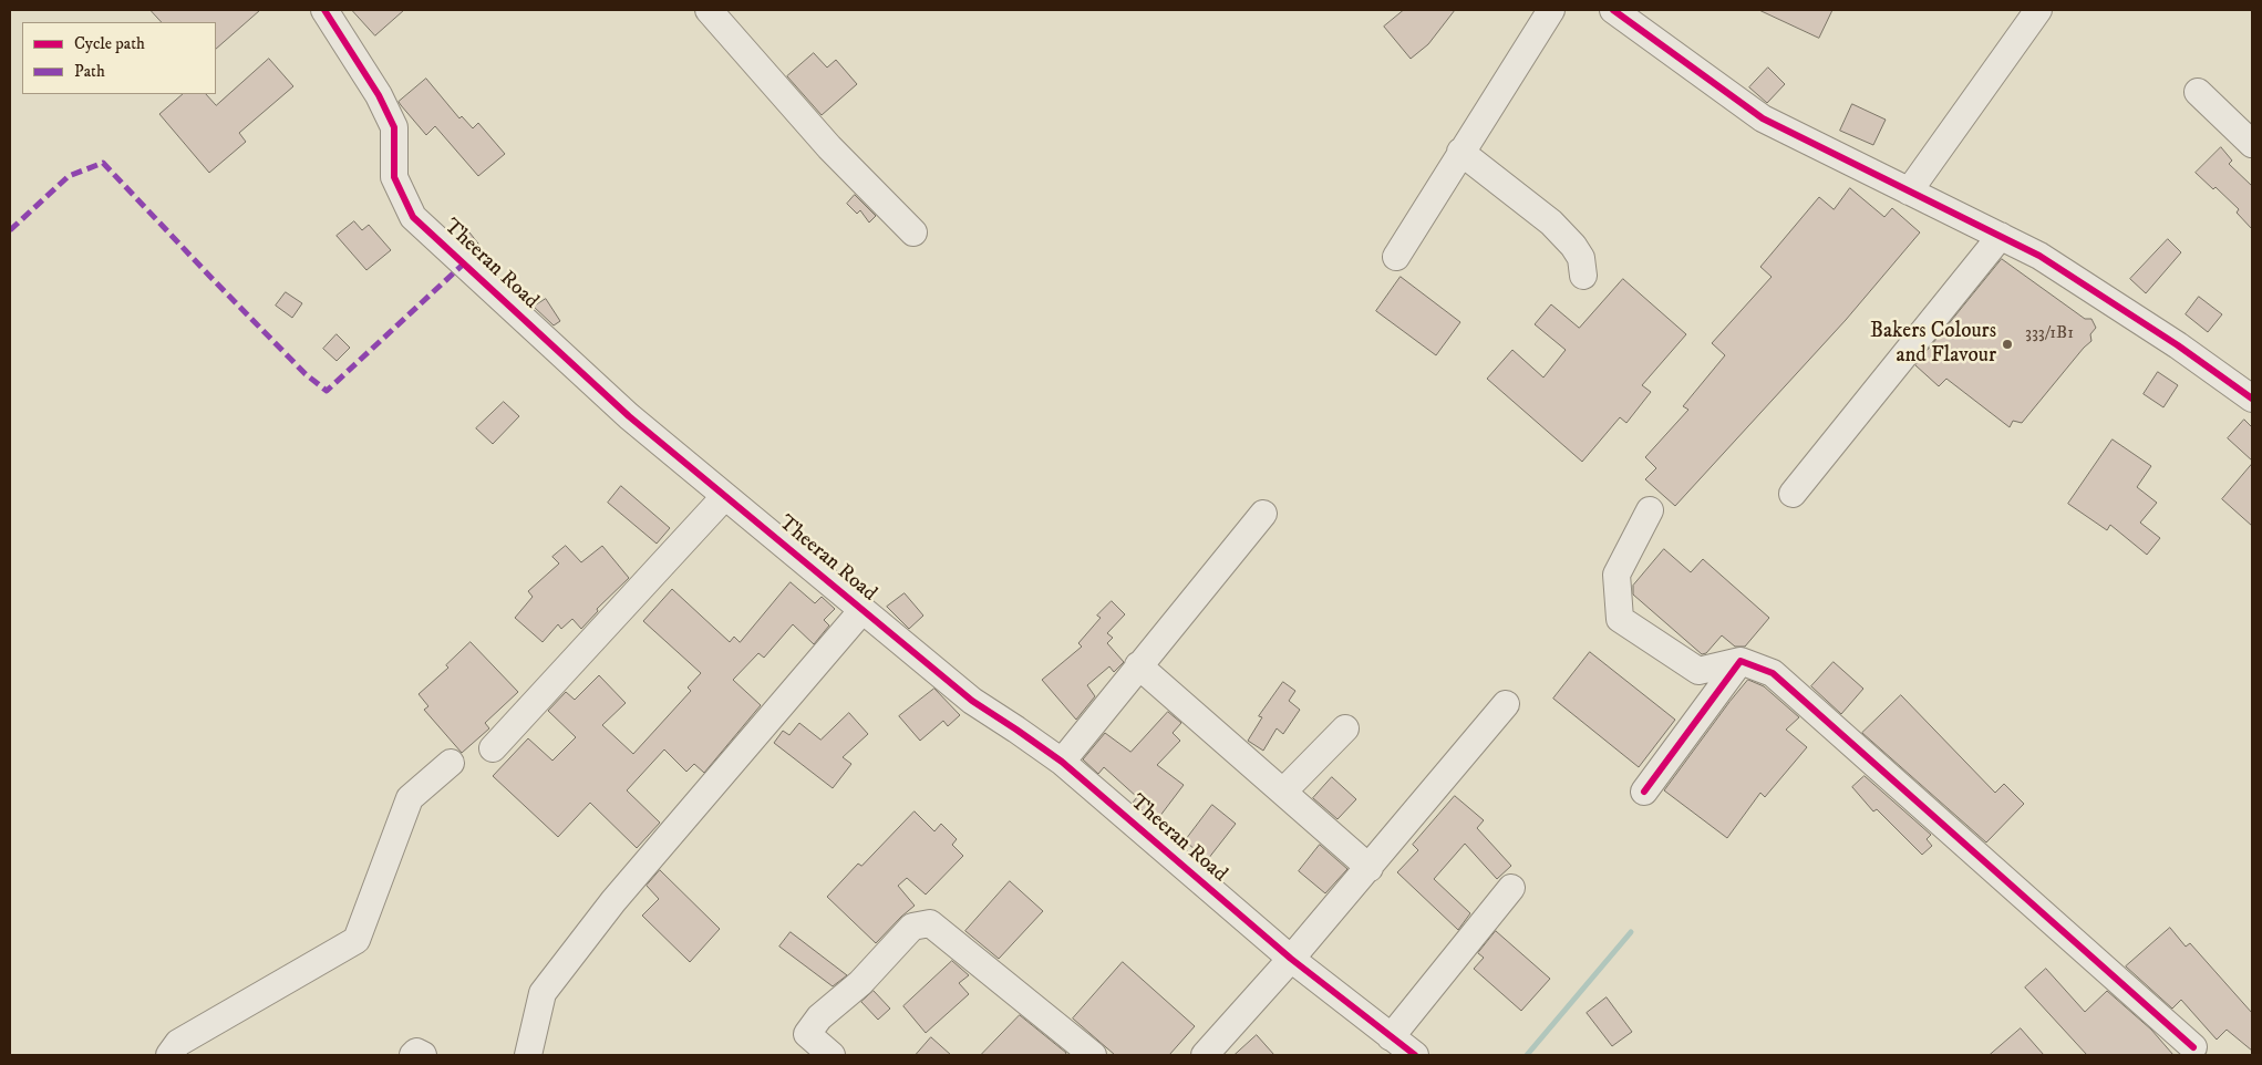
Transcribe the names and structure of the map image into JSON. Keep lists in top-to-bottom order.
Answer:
{
  "streets": {
    "street": ["Theeran Road"]
  },
  "places": ["Bakers Colours and Flavour"],
  "house_numbers": ["333/1B1"],
  "legend": ["Cycle path", "Path"]
}
